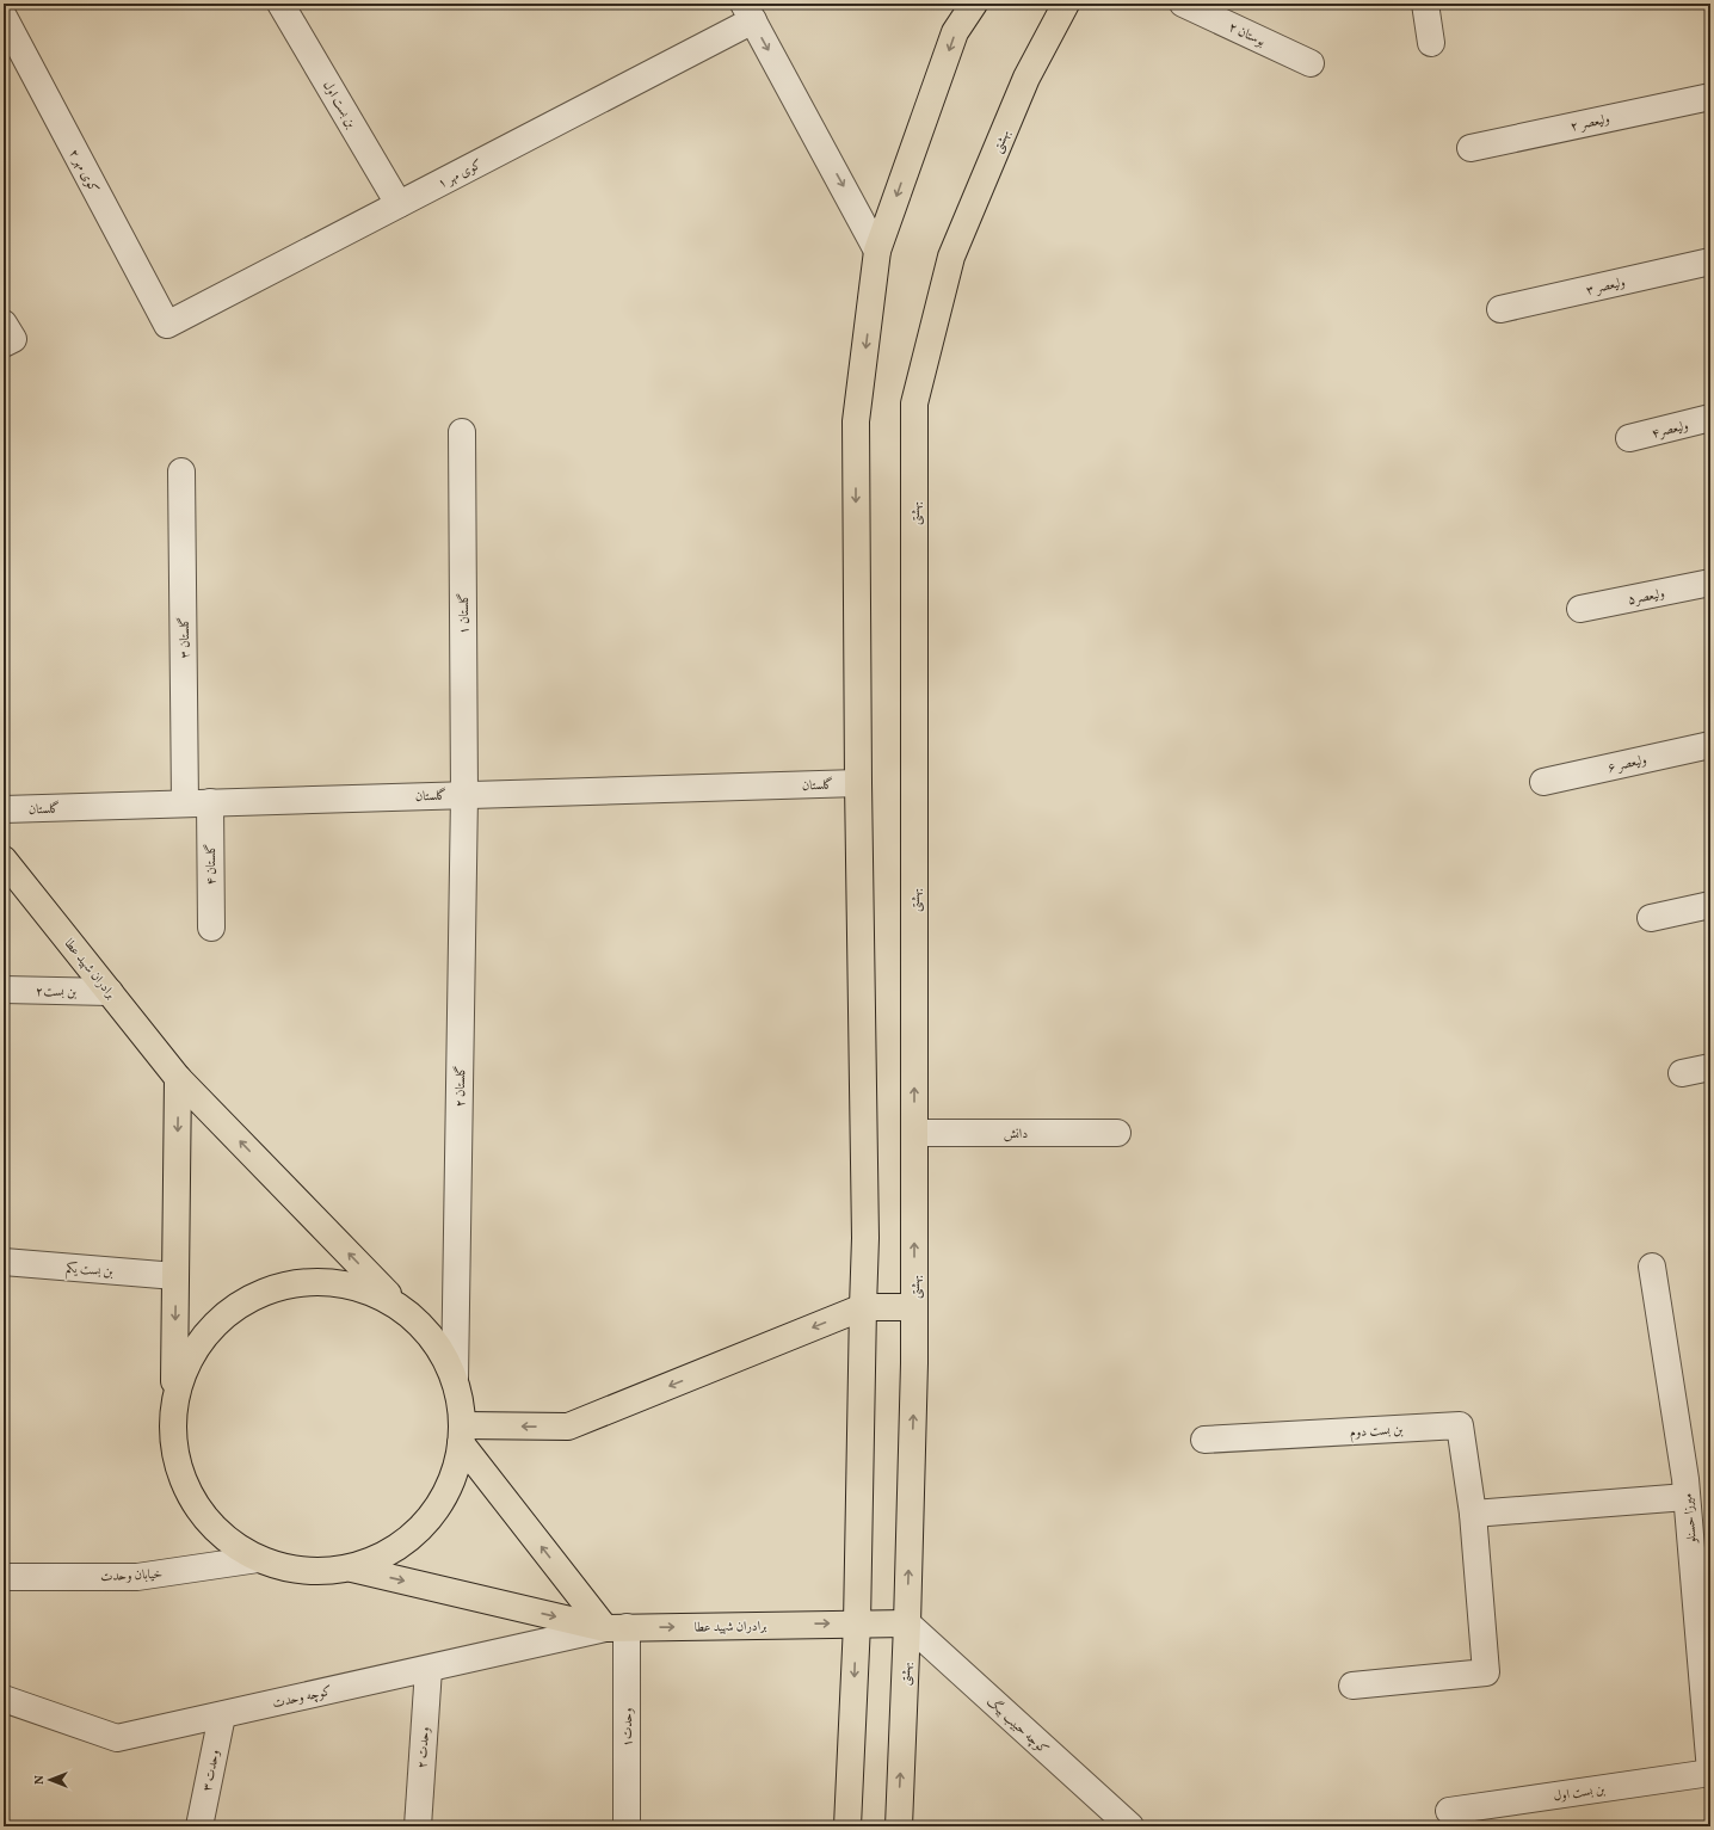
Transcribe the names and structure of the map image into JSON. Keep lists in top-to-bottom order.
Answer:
{
  "streets": {
    "main road": ["بهشتی", "برادران شهید عطا"],
    "street": [
      "بوستان ۲",
      "بن بست اول",
      "ولیعصر ۲",
      "کوی مهر ۲",
      "کوی مهر ۱",
      "ولیعصر ۳",
      "ولیعصر۴",
      "ولیعصر۵",
      "گلستان ۱",
      "گلستان ۳",
      "ولیعصر ۶",
      "گلستان",
      "گلستان ۴",
      "بن بست۲",
      "گلستان ۲",
      "دانش",
      "بن بست یکم",
      "بن بست دوم",
      "میرزا حسنلو",
      "خیابان وحدت",
      "کوچه وحدت",
      "کوچه حبیب بیگ",
      "وحدت۱",
      "وحدت ۲",
      "وحدت ۳"
    ]
  },
  "crossings": [
    ["بن بست اول", "کوی مهر ۱"],
    ["بن بست اول", "میرزا حسنلو"],
    ["بهشتی", "برادران شهید عطا"],
    ["بهشتی", "دانش"],
    ["بهشتی", "کوچه حبیب بیگ"],
    ["کوی مهر ۲", "کوی مهر ۱"],
    ["گلستان ۱", "گلستان"],
    ["گلستان ۱", "گلستان ۲"],
    ["گلستان ۳", "گلستان"],
    ["گلستان ۳", "گلستان ۴"],
    ["گلستان", "گلستان ۴"],
    ["گلستان", "گلستان ۲"],
    ["برادران شهید عطا", "بن بست۲"],
    ["برادران شهید عطا", "کوچه وحدت"],
    ["برادران شهید عطا", "کوچه حبیب بیگ"],
    ["برادران شهید عطا", "وحدت۱"],
    ["کوچه وحدت", "وحدت۱"],
    ["کوچه وحدت", "وحدت ۲"],
    ["کوچه وحدت", "وحدت ۳"]
  ],
  "north": "left"
}
